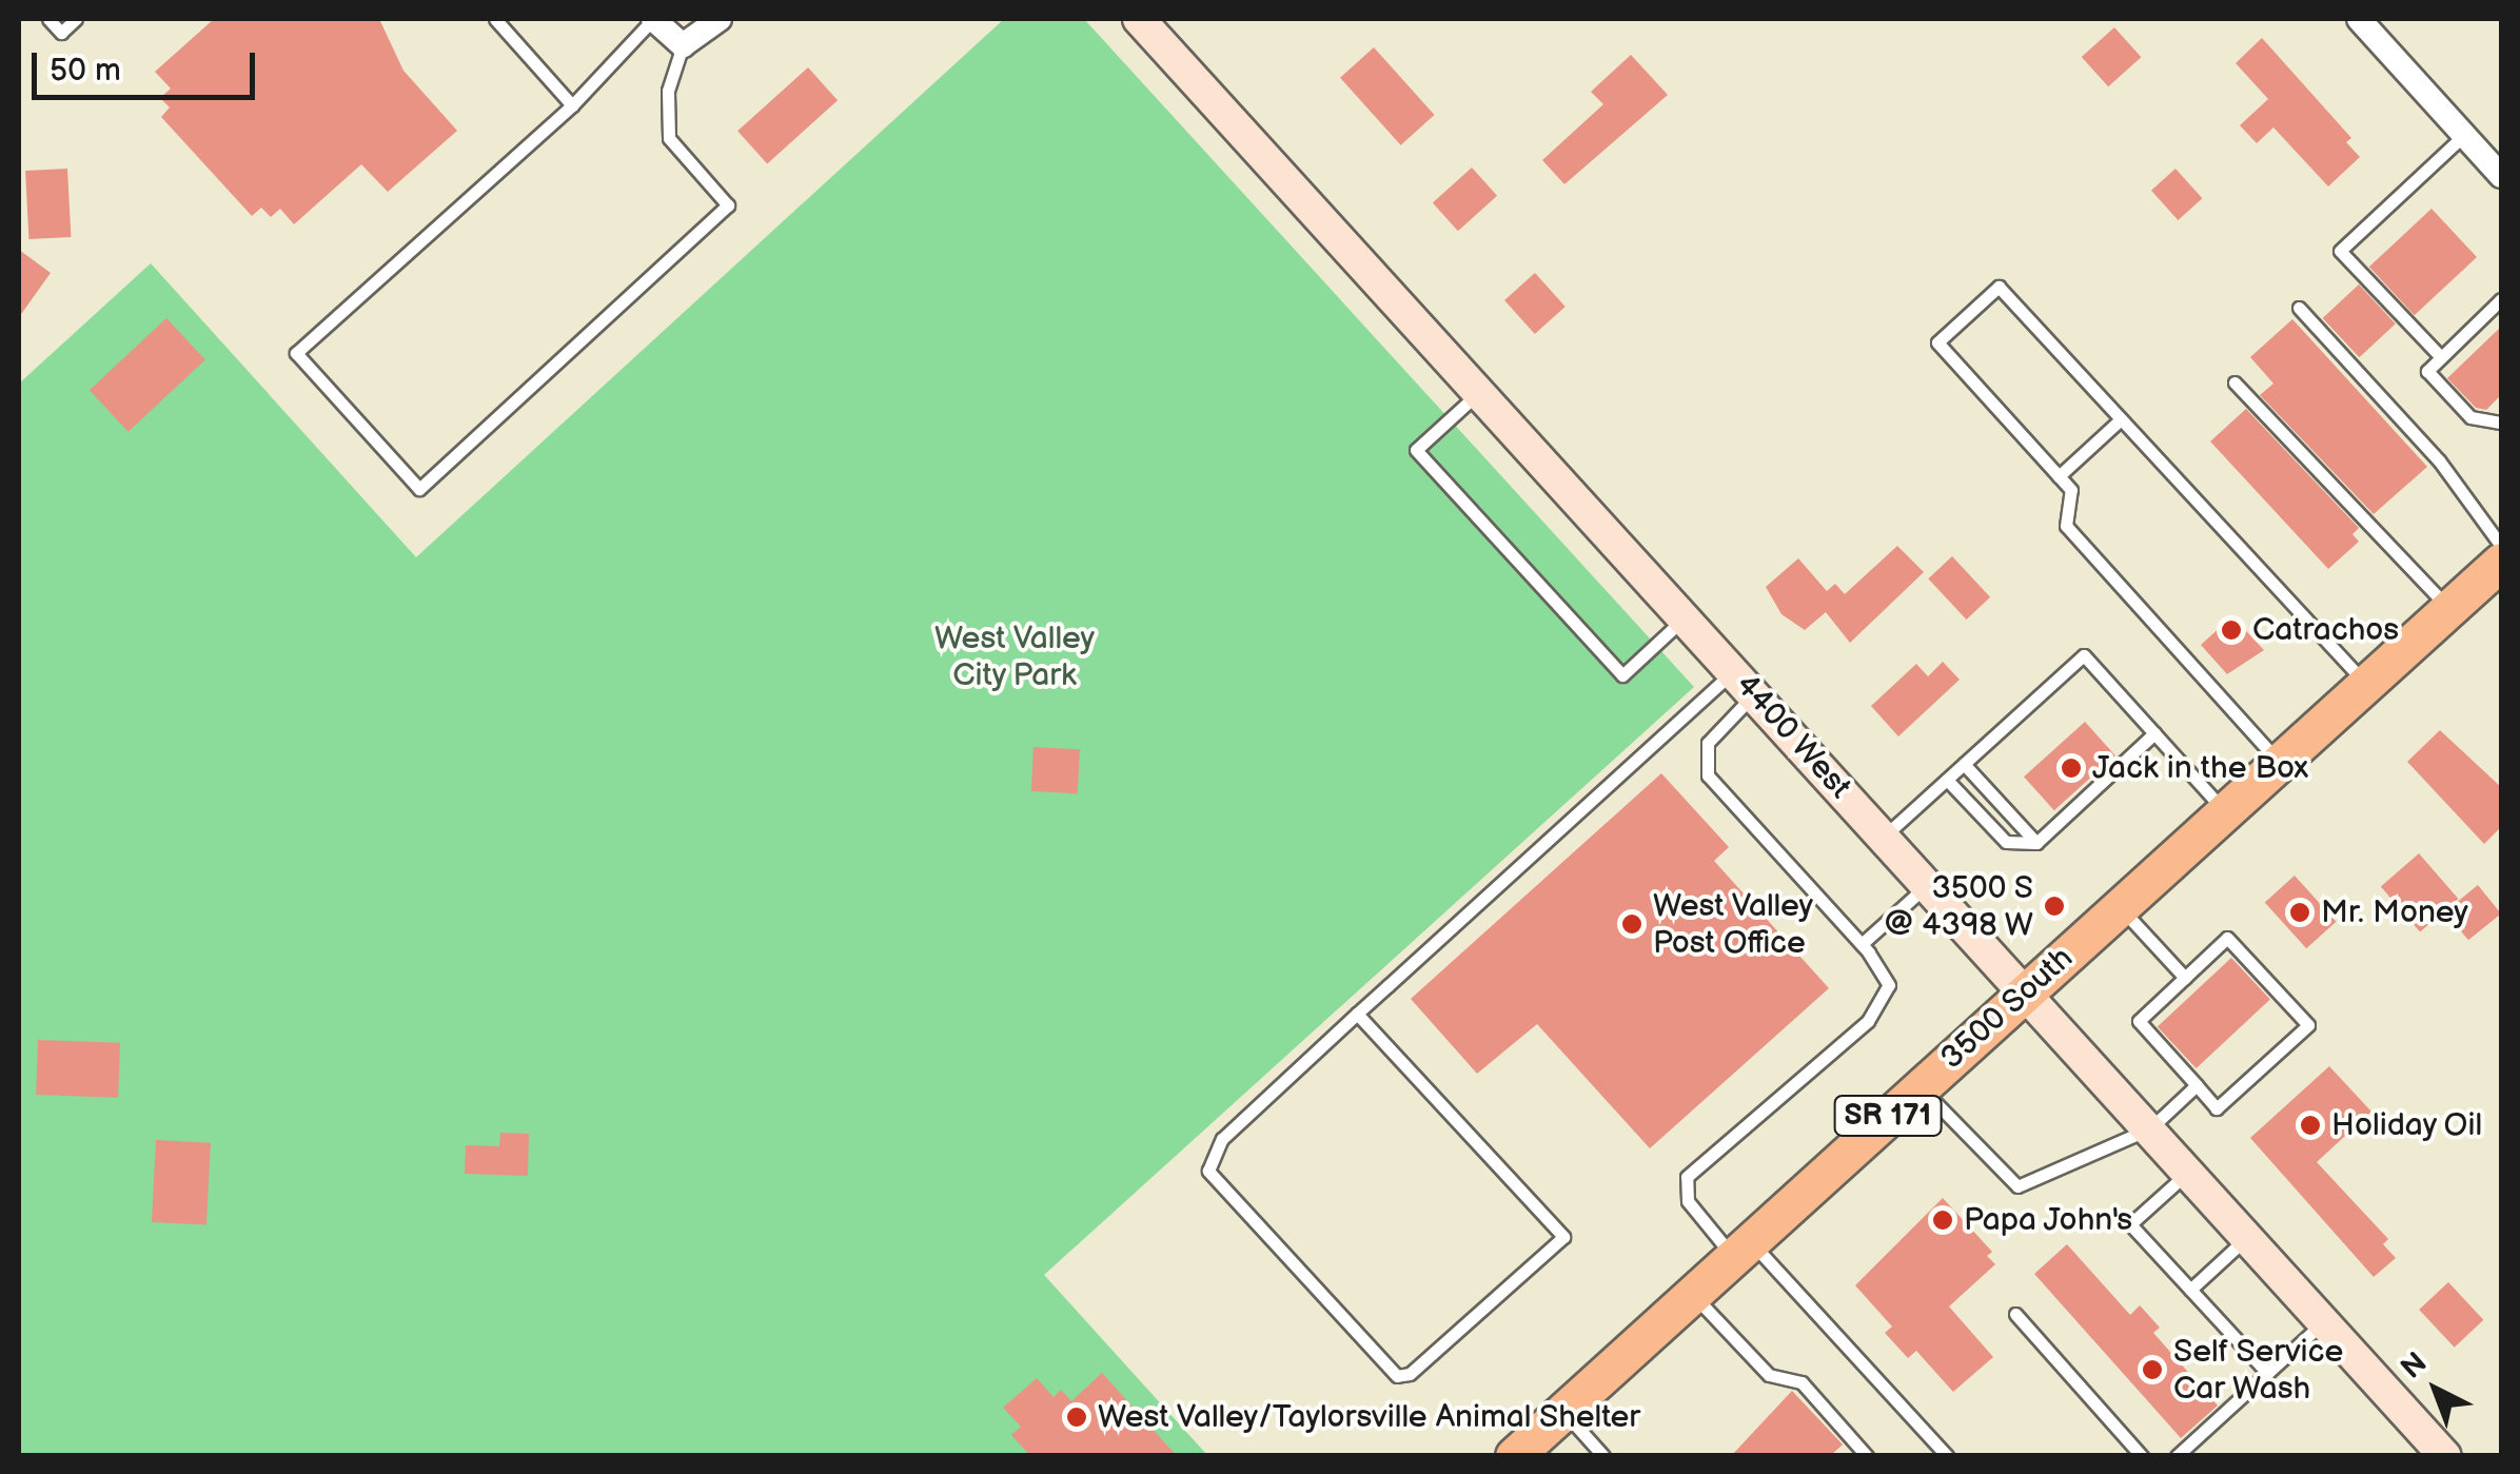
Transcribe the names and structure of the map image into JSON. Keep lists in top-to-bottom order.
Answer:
{
  "streets": {
    "main road": ["3500 South", "SR 171"],
    "street": ["4400 West"]
  },
  "crossings": [
    ["4400 West", "3500 South"]
  ],
  "parks": ["West Valley City Park"],
  "places": [
    "Catrachos",
    "Jack in the Box",
    "3500 S @ 4398 W",
    "Mr. Money",
    "West Valley Post Office",
    "Holiday Oil",
    "Papa John's",
    "Self Service Car Wash",
    "West Valley/Taylorsville Animal Shelter"
  ],
  "scale_bar": "50 m",
  "north": "top left"
}
